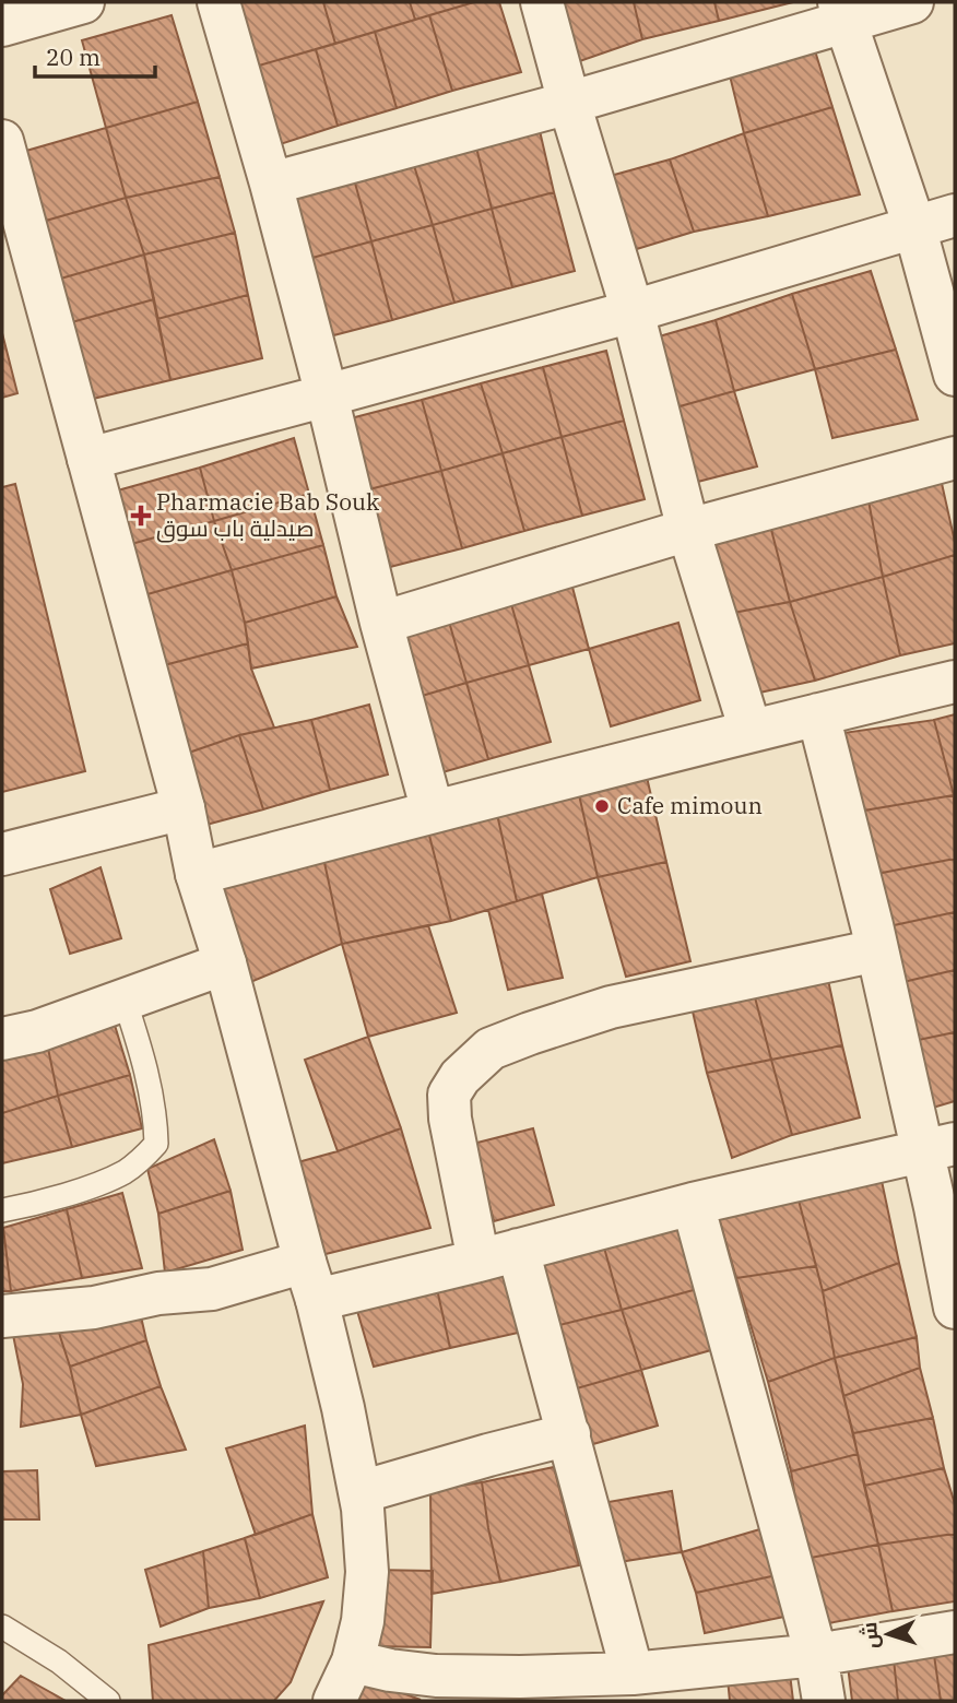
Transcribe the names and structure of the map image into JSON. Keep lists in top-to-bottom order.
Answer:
{
  "places": {
    "health": ["Pharmacie Bab Souk صيدلية باب سوق"],
    "other": ["Cafe mimoun"]
  },
  "scale_bar": "20 m",
  "north": "left"
}
